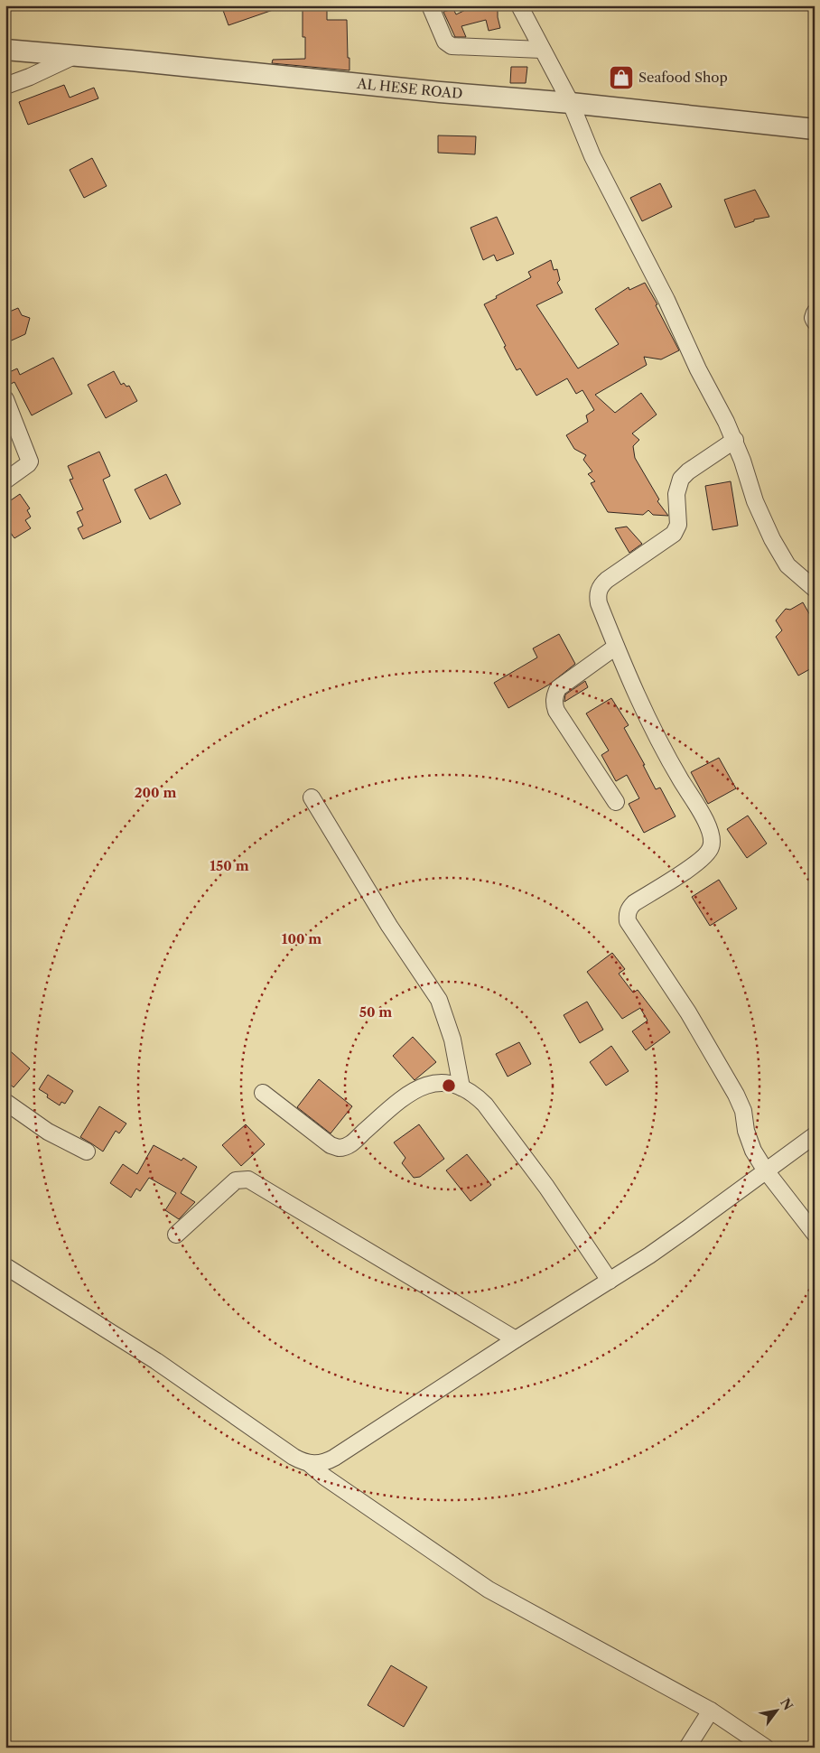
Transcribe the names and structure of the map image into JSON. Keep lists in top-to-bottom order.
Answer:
{
  "streets": {
    "street": ["AL HESE ROAD"]
  },
  "places": {
    "shop": ["Seafood Shop"]
  },
  "north": "top right",
  "rings": [
    "200 m",
    "150 m",
    "100 m",
    "50 m"
  ]
}
